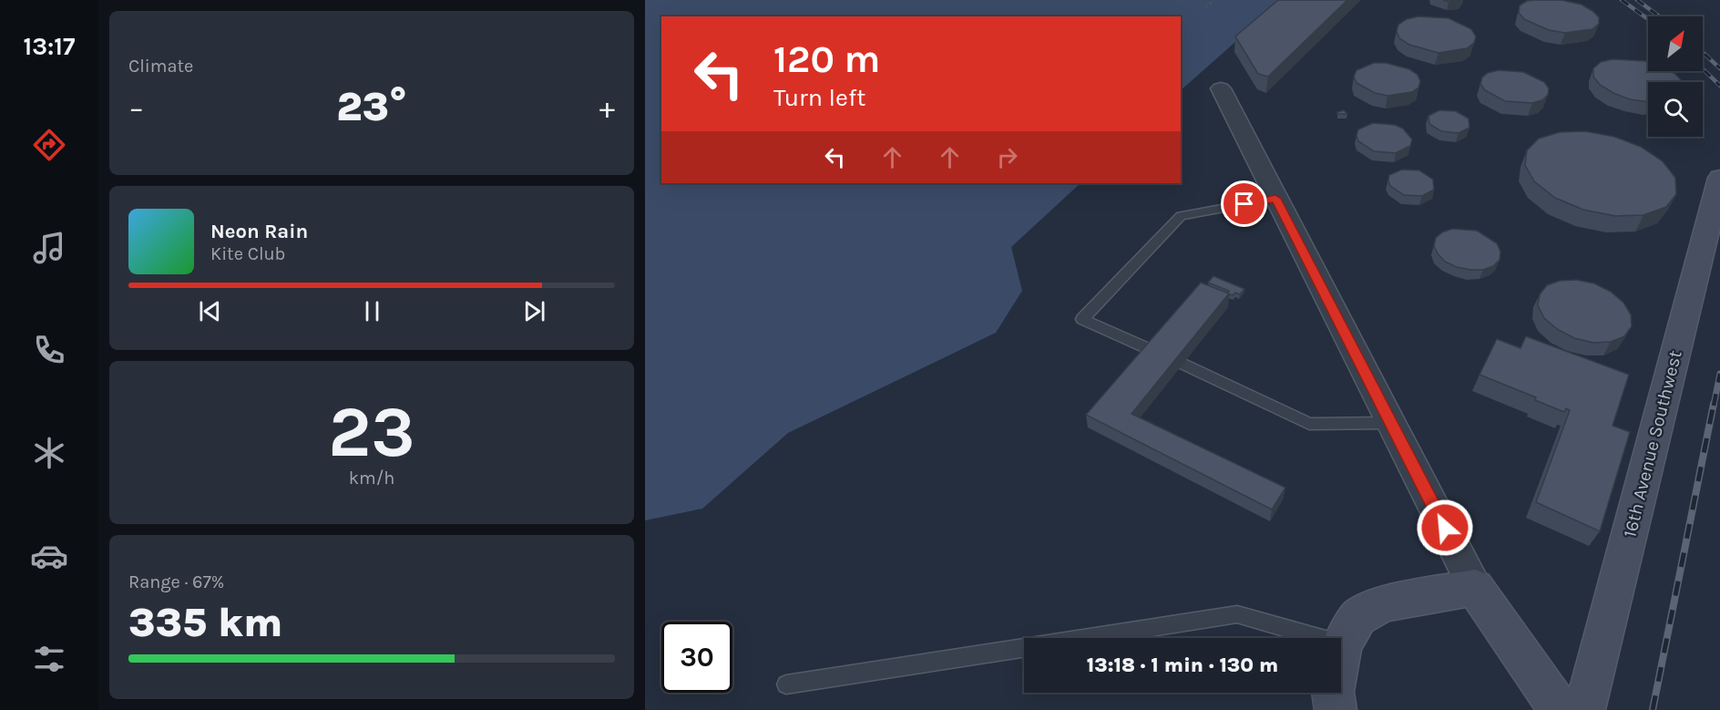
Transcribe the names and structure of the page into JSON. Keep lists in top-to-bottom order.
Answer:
{
  "streets": {
    "street": ["16th Avenue Southwest"]
  },
  "north": "top right",
  "page": {
    "tabs": "13:17",
    "tile": [
      "Climate",
      ["23", "km/h"],
      ["Range · 67%", "335 km"]
    ],
    "turn": ["120 m", "Turn left"],
    "heat": ["−", "23°", "+"],
    "song": ["Neon Rain", "Kite Club"],
    "limit": "30",
    "trip": "13:18 · 1 min · 130 m"
  }
}
